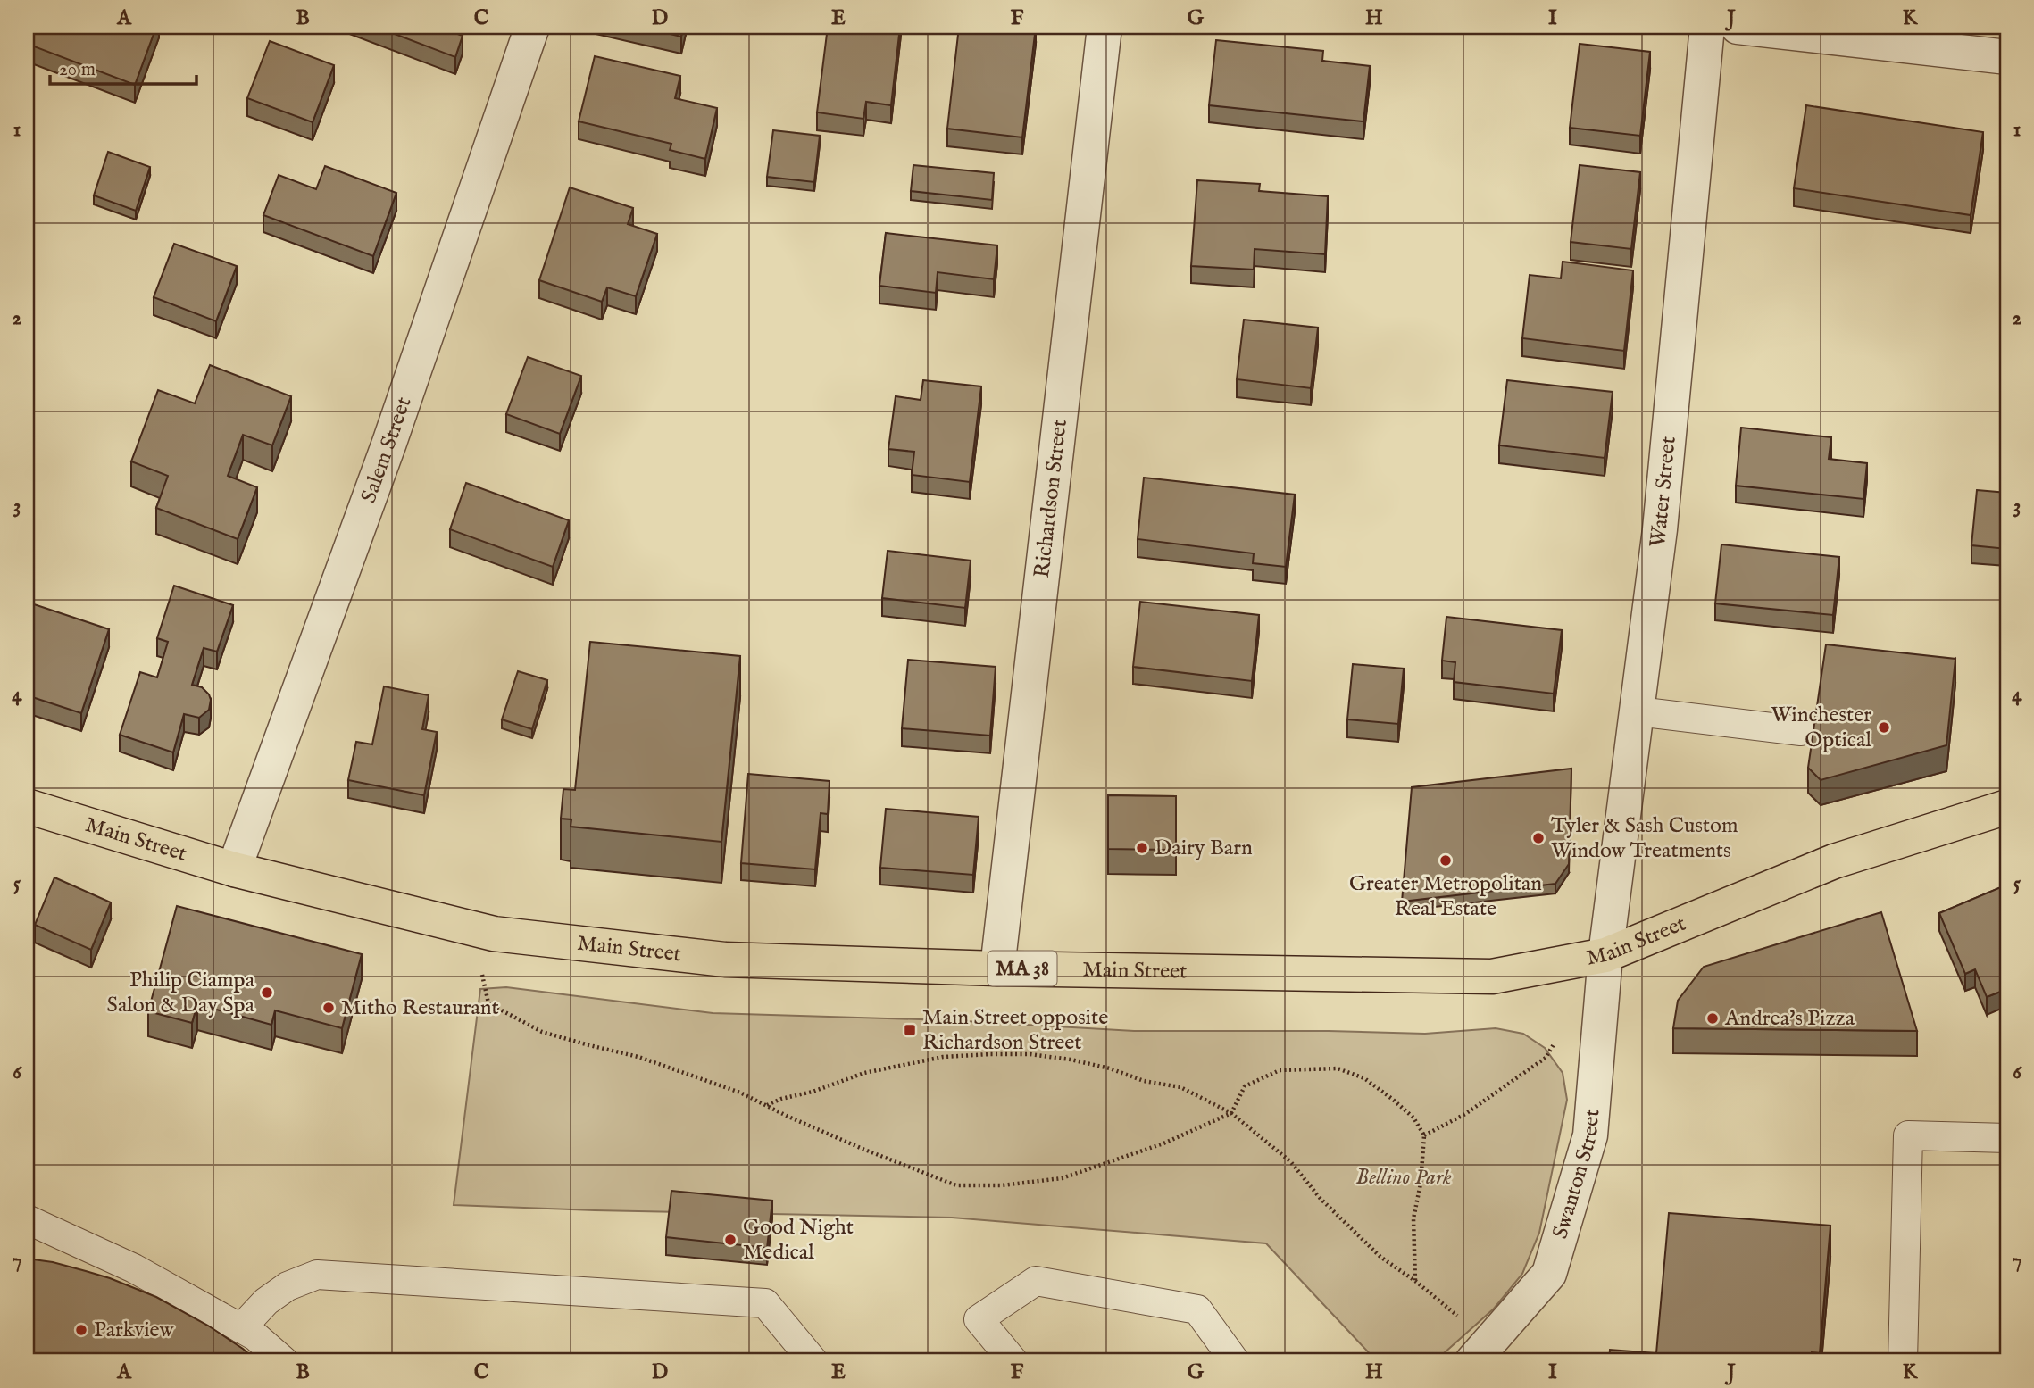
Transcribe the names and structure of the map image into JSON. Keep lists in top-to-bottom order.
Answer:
{
  "streets": {
    "main road": ["Main Street", "MA 38"],
    "street": [
      "Salem Street",
      "Water Street",
      "Richardson Street",
      "Swanton Street"
    ]
  },
  "crossings": [
    ["Salem Street", "Main Street"],
    ["Water Street", "Main Street"],
    ["Water Street", "Swanton Street"],
    ["Richardson Street", "Main Street"],
    ["Main Street", "Swanton Street"]
  ],
  "parks": ["Bellino Park"],
  "places": {
    "other": [
      "Winchester Optical",
      "Tyler & Sash Custom Window Treatments",
      "Dairy Barn",
      "Greater Metropolitan Real Estate",
      "Philip Ciampa Salon & Day Spa",
      "Mitho Restaurant",
      "Andrea's Pizza",
      "Good Night Medical",
      "Parkview"
    ],
    "transit": ["Main Street opposite Richardson Street"]
  },
  "scale_bar": "20 m",
  "grid": {
    "columns": [
      "A",
      "B",
      "C",
      "D",
      "E",
      "F",
      "G",
      "H",
      "I",
      "J",
      "K"
    ],
    "rows": [
      "1",
      "2",
      "3",
      "4",
      "5",
      "6",
      "7"
    ]
  }
}
